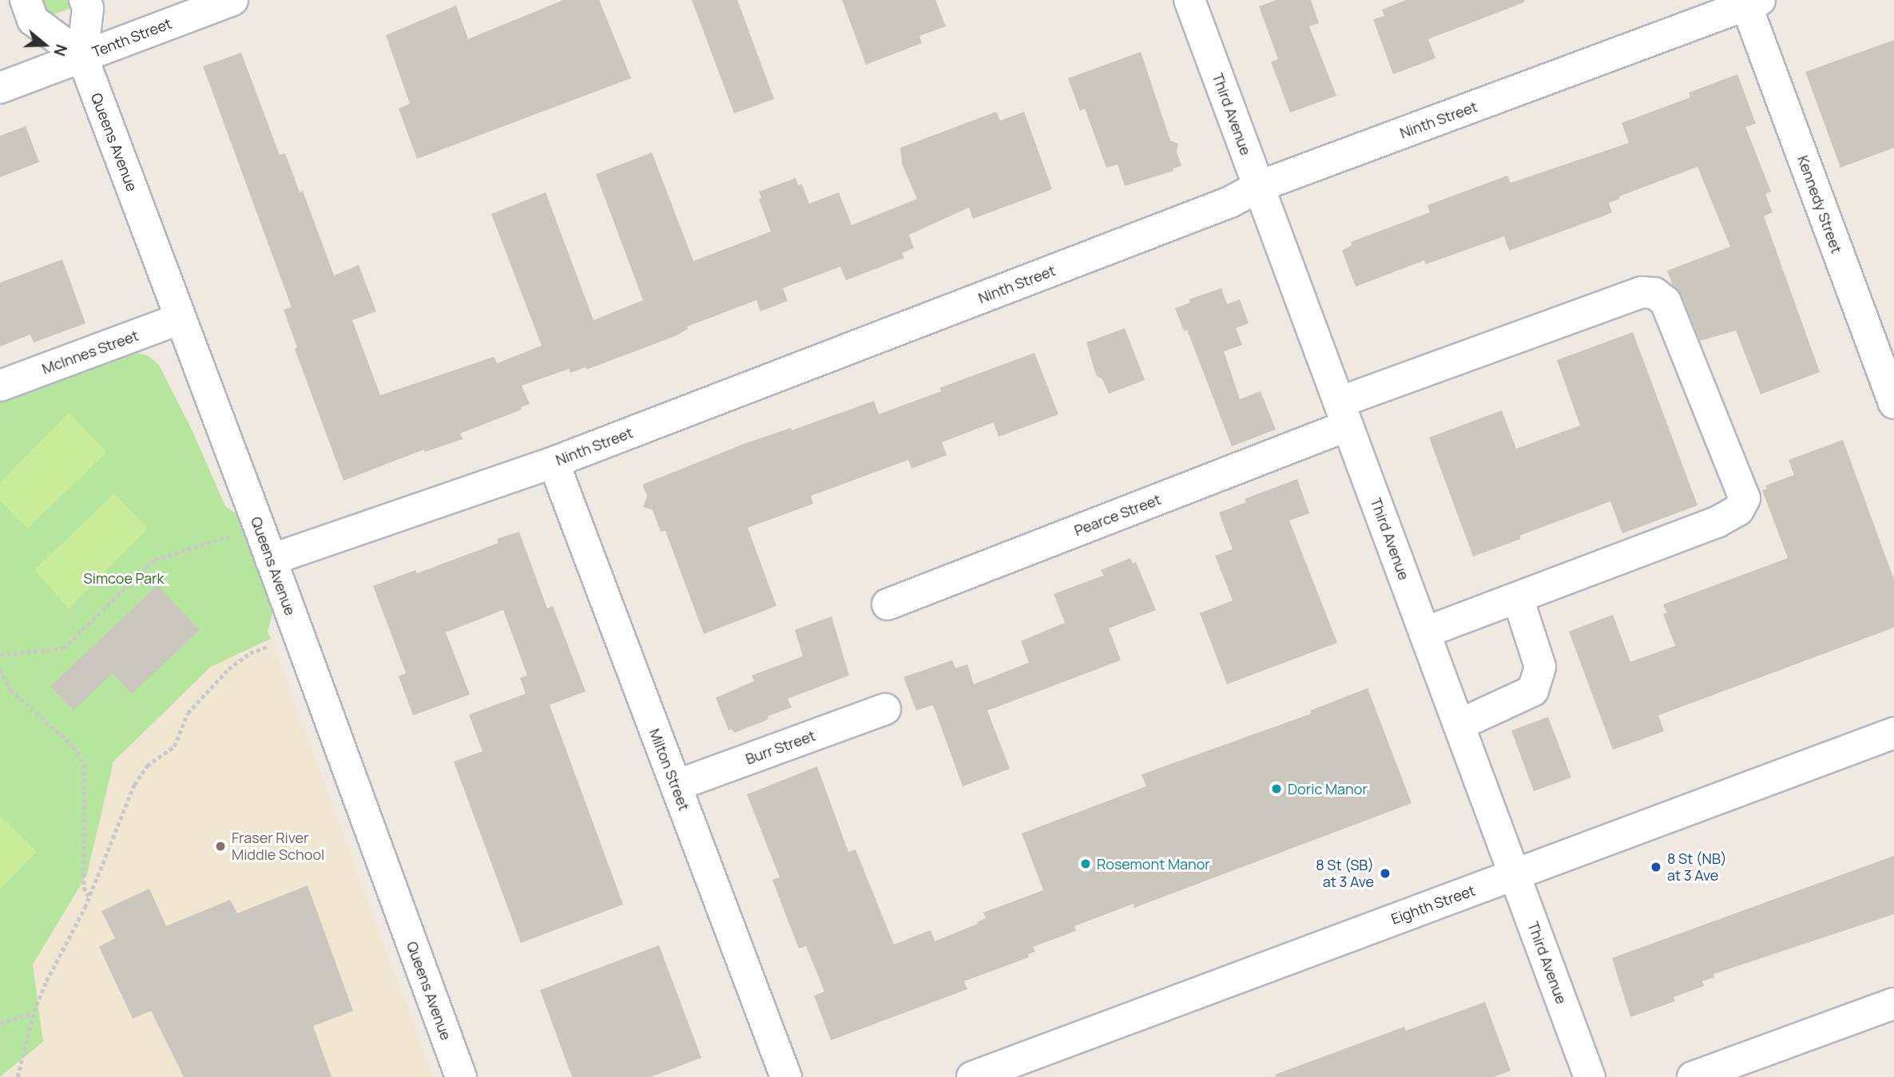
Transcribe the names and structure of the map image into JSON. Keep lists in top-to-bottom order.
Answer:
{
  "streets": {
    "street": [
      "Tenth Street",
      "Third Avenue",
      "Ninth Street",
      "Queens Avenue",
      "Kennedy Street",
      "McInnes Street",
      "Pearce Street",
      "Burr Street",
      "Milton Street",
      "Eighth Street"
    ]
  },
  "crossings": [
    ["Tenth Street", "Queens Avenue"],
    ["Third Avenue", "Ninth Street"],
    ["Third Avenue", "Pearce Street"],
    ["Third Avenue", "Eighth Street"],
    ["Ninth Street", "Queens Avenue"],
    ["Ninth Street", "Kennedy Street"],
    ["Ninth Street", "Milton Street"],
    ["Queens Avenue", "McInnes Street"],
    ["Burr Street", "Milton Street"]
  ],
  "parks": ["Simcoe Park"],
  "places": [
    "Doric Manor",
    "Fraser River Middle School",
    "Rosemont Manor",
    "8 St (NB) at 3 Ave",
    "8 St (SB) at 3 Ave"
  ],
  "north": "right"
}
